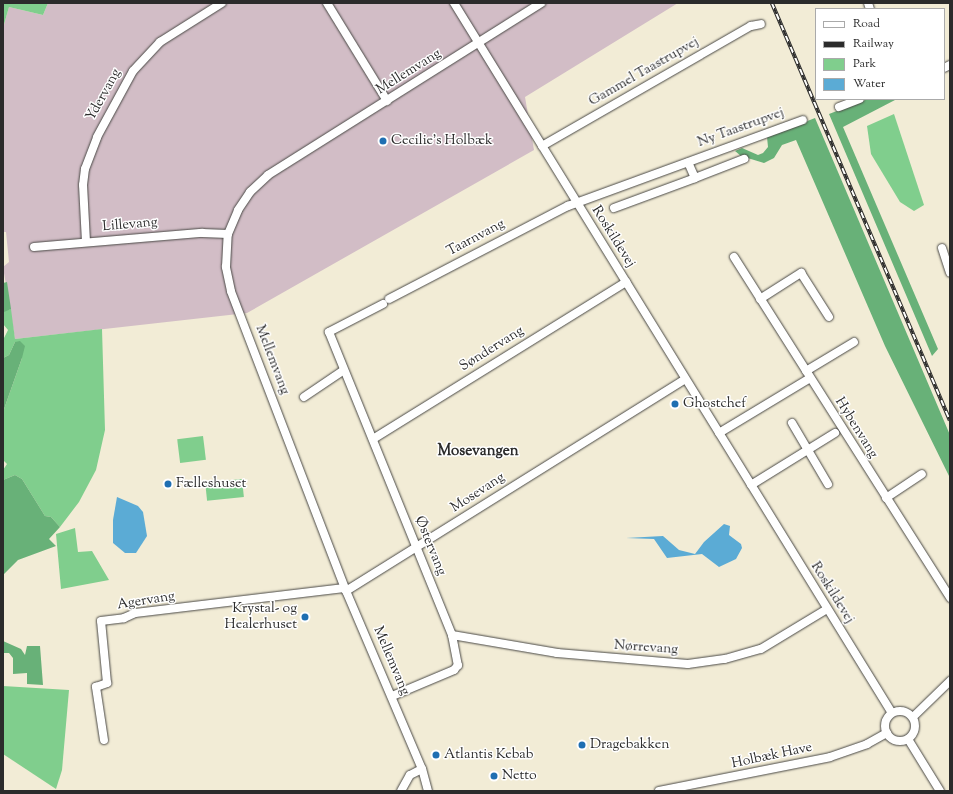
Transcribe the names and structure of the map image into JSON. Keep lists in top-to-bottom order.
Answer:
{
  "streets": {
    "street": [
      "Mellemvang",
      "Gammel Taastrupvej",
      "Ydervang",
      "Ny Taastrupvej",
      "Lillevang",
      "Roskildevej",
      "Taarnvang",
      "Søndervang",
      "Hybenvang",
      "Mosevang",
      "Østervang",
      "Agervang",
      "Nørrevang",
      "Holbæk Have"
    ]
  },
  "crossings": [
    ["Mellemvang", "Lillevang"],
    ["Mellemvang", "Roskildevej"],
    ["Mellemvang", "Mosevang"],
    ["Mellemvang", "Østervang"],
    ["Mellemvang", "Agervang"],
    ["Gammel Taastrupvej", "Roskildevej"],
    ["Ydervang", "Lillevang"],
    ["Ny Taastrupvej", "Roskildevej"],
    ["Ny Taastrupvej", "Taarnvang"],
    ["Roskildevej", "Taarnvang"],
    ["Roskildevej", "Søndervang"],
    ["Roskildevej", "Mosevang"],
    ["Roskildevej", "Nørrevang"],
    ["Roskildevej", "Holbæk Have"],
    ["Søndervang", "Østervang"],
    ["Mosevang", "Østervang"],
    ["Mosevang", "Agervang"],
    ["Østervang", "Nørrevang"]
  ],
  "districts": ["Mosevangen"],
  "places": [
    "Cecilie's Holbæk",
    "Ghostchef",
    "Fælleshuset",
    "Krystal- og Healerhuset",
    "Dragebakken",
    "Atlantis Kebab",
    "Netto"
  ],
  "legend": [
    "Road",
    "Railway",
    "Park",
    "Water"
  ]
}
